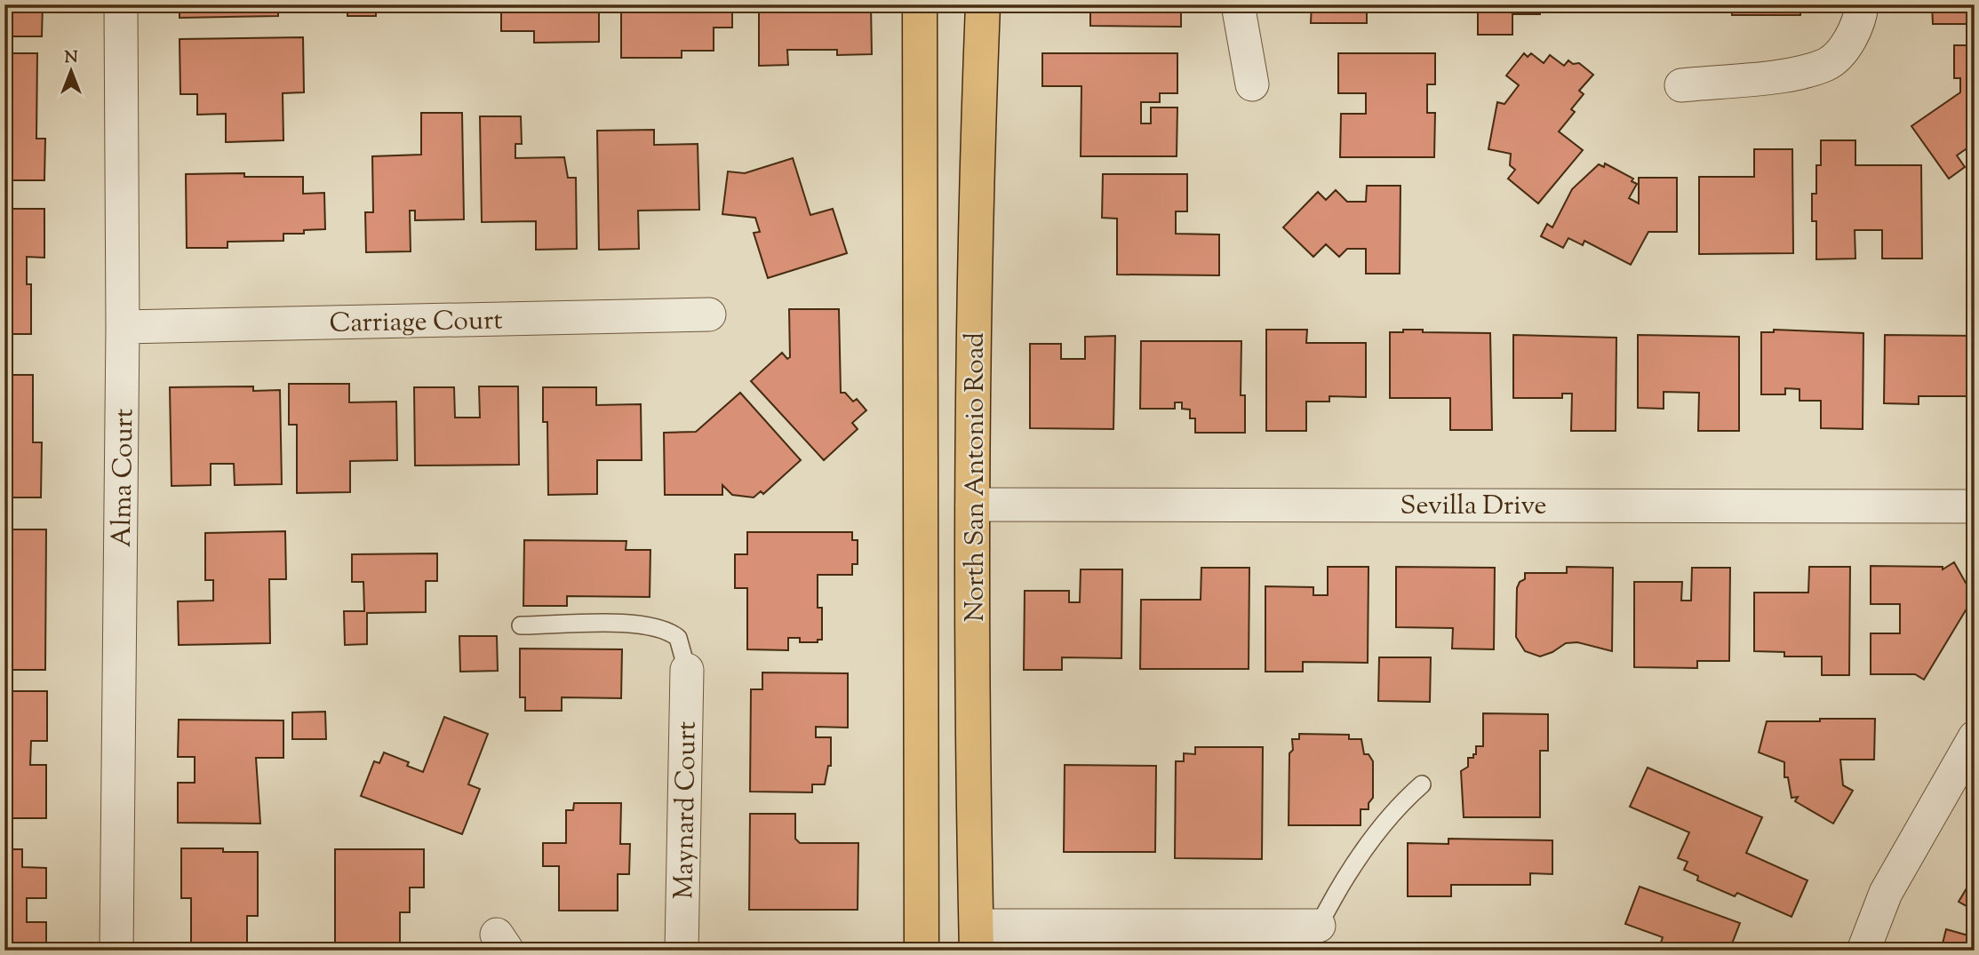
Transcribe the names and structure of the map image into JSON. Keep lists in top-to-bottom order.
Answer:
{
  "streets": {
    "main road": ["North San Antonio Road"],
    "street": [
      "Carriage Court",
      "Alma Court",
      "Sevilla Drive",
      "Maynard Court"
    ]
  },
  "crossings": [
    ["Carriage Court", "Alma Court"],
    ["North San Antonio Road", "Sevilla Drive"]
  ],
  "north": "top"
}
